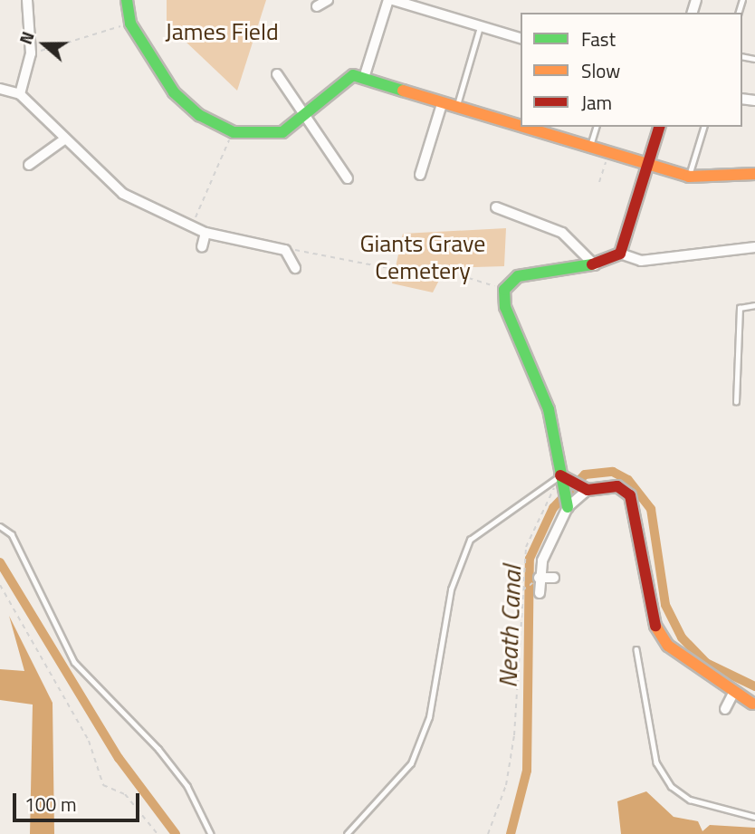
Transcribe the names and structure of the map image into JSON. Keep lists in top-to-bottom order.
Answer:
{
  "water": ["Neath Canal"],
  "parks": ["James Field", "Giants Grave Cemetery"],
  "legend": ["Fast", "Slow", "Jam"],
  "scale_bar": "100 m",
  "north": "left"
}
